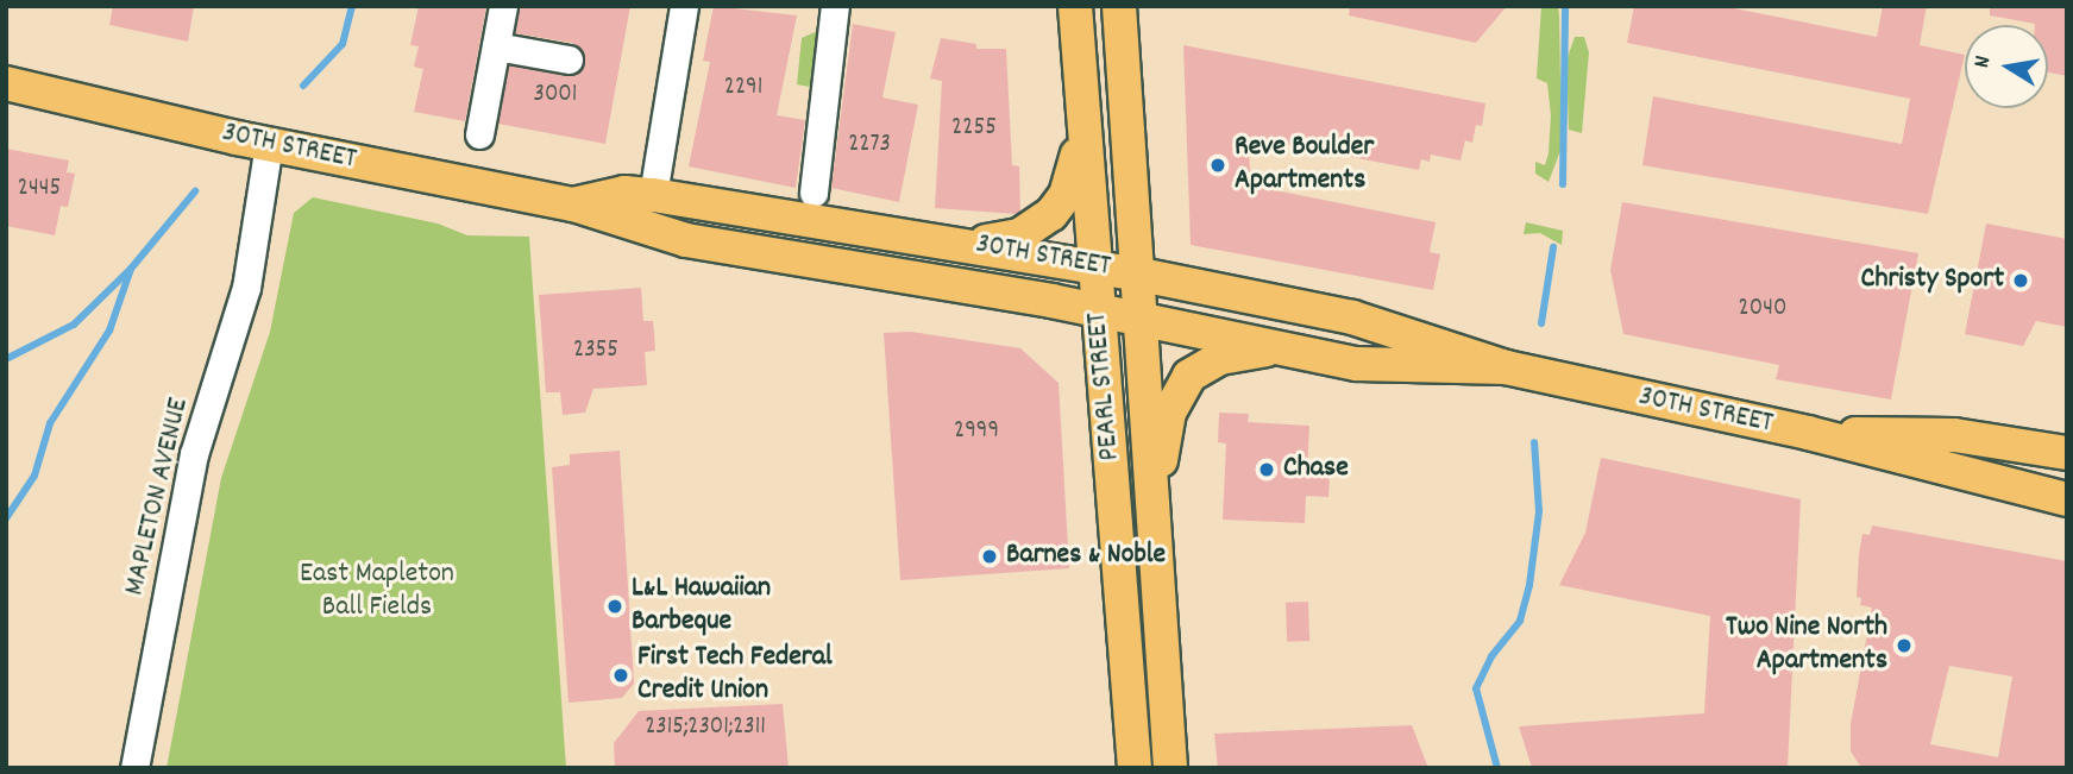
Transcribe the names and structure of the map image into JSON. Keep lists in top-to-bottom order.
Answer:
{
  "streets": {
    "main road": ["30TH STREET", "PEARL STREET"],
    "street": ["MAPLETON AVENUE"]
  },
  "crossings": [
    ["30TH STREET", "PEARL STREET"],
    ["30TH STREET", "MAPLETON AVENUE"]
  ],
  "parks": ["East Mapleton Ball Fields"],
  "places": [
    "Reve Boulder Apartments",
    "Christy Sport",
    "Chase",
    "Barnes & Noble",
    "L&L Hawaiian Barbeque",
    "Two Nine North Apartments",
    "First Tech Federal Credit Union"
  ],
  "house_numbers": [
    "2291",
    "3001",
    "2255",
    "2273",
    "2445",
    "2040",
    "2355",
    "2999",
    "2315;2301;2311"
  ],
  "north": "left"
}
